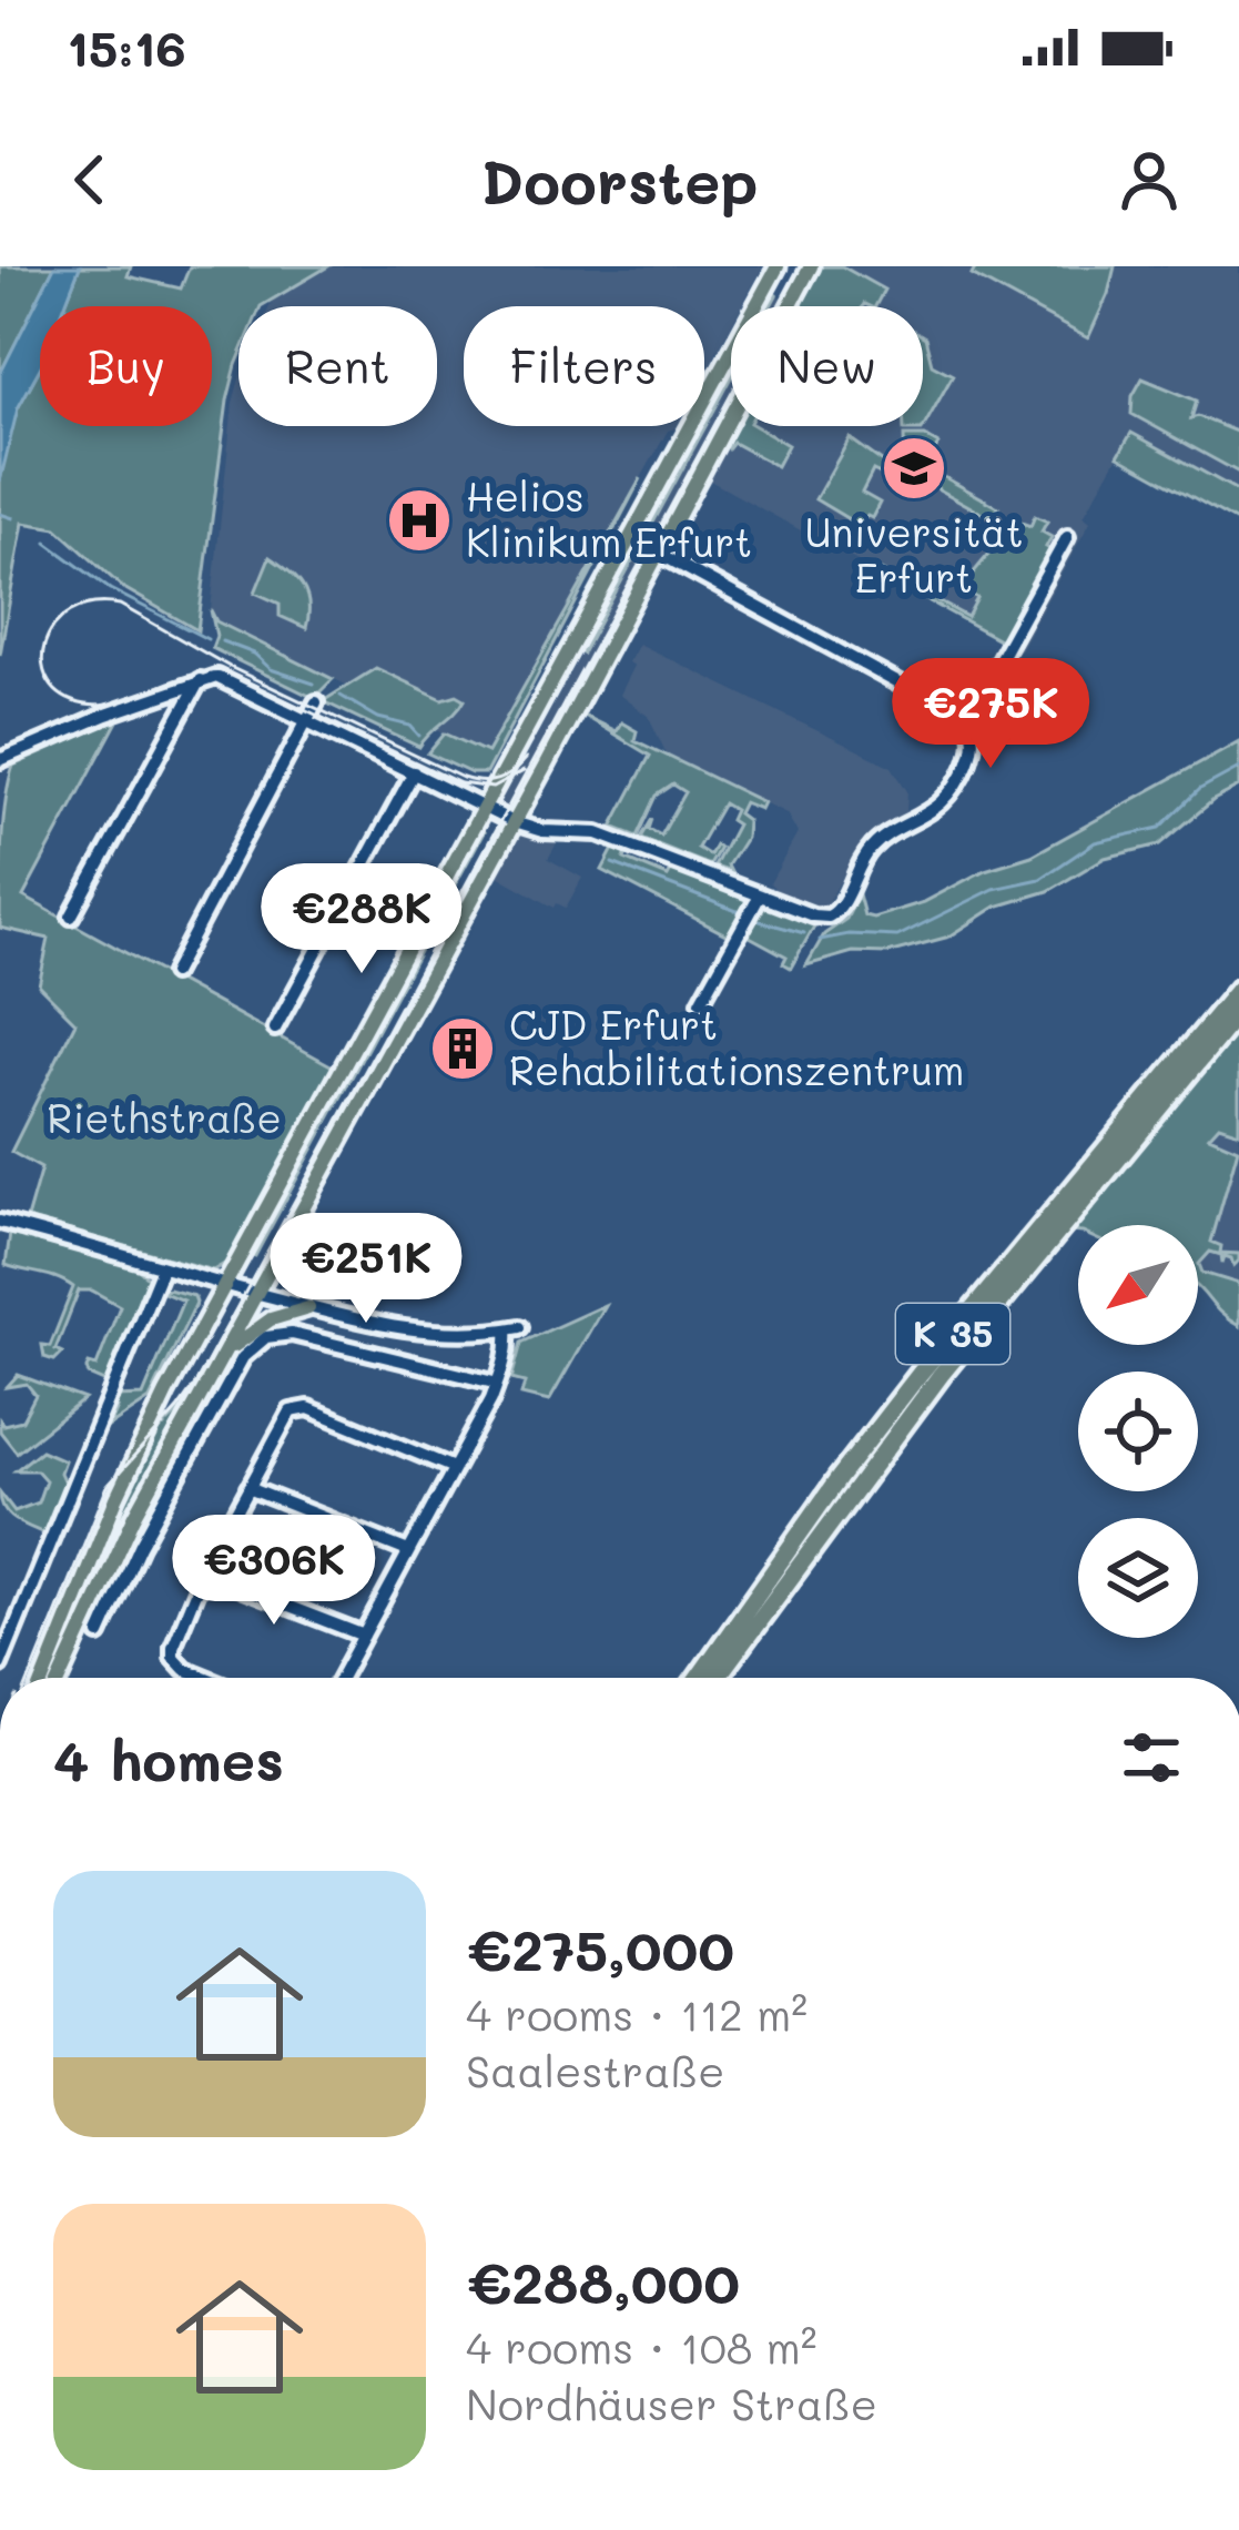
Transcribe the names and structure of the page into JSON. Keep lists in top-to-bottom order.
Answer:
{
  "streets": {
    "highway": ["K 35"]
  },
  "parks": ["Riethstraße"],
  "places": {
    "school or university": ["Universität Erfurt"],
    "hospital": ["Helios Klinikum Erfurt"],
    "building": ["CJD Erfurt Rehabilitationszentrum"]
  },
  "north": "bottom left",
  "page": {
    "status": "15:16",
    "header": "Doorstep",
    "chip": [
      "Buy",
      "Rent",
      "Filters",
      "New"
    ],
    "price": [
      "€275K",
      "€288K",
      "€251K",
      "€306K"
    ],
    "heading": "4 homes",
    "list": [
      {
        "name": "€275,000",
        "note": "4 rooms · 112 m² · Saalestraße"
      },
      {
        "name": "€288,000",
        "note": "4 rooms · 108 m² · Nordhäuser Straße"
      }
    ]
  }
}
